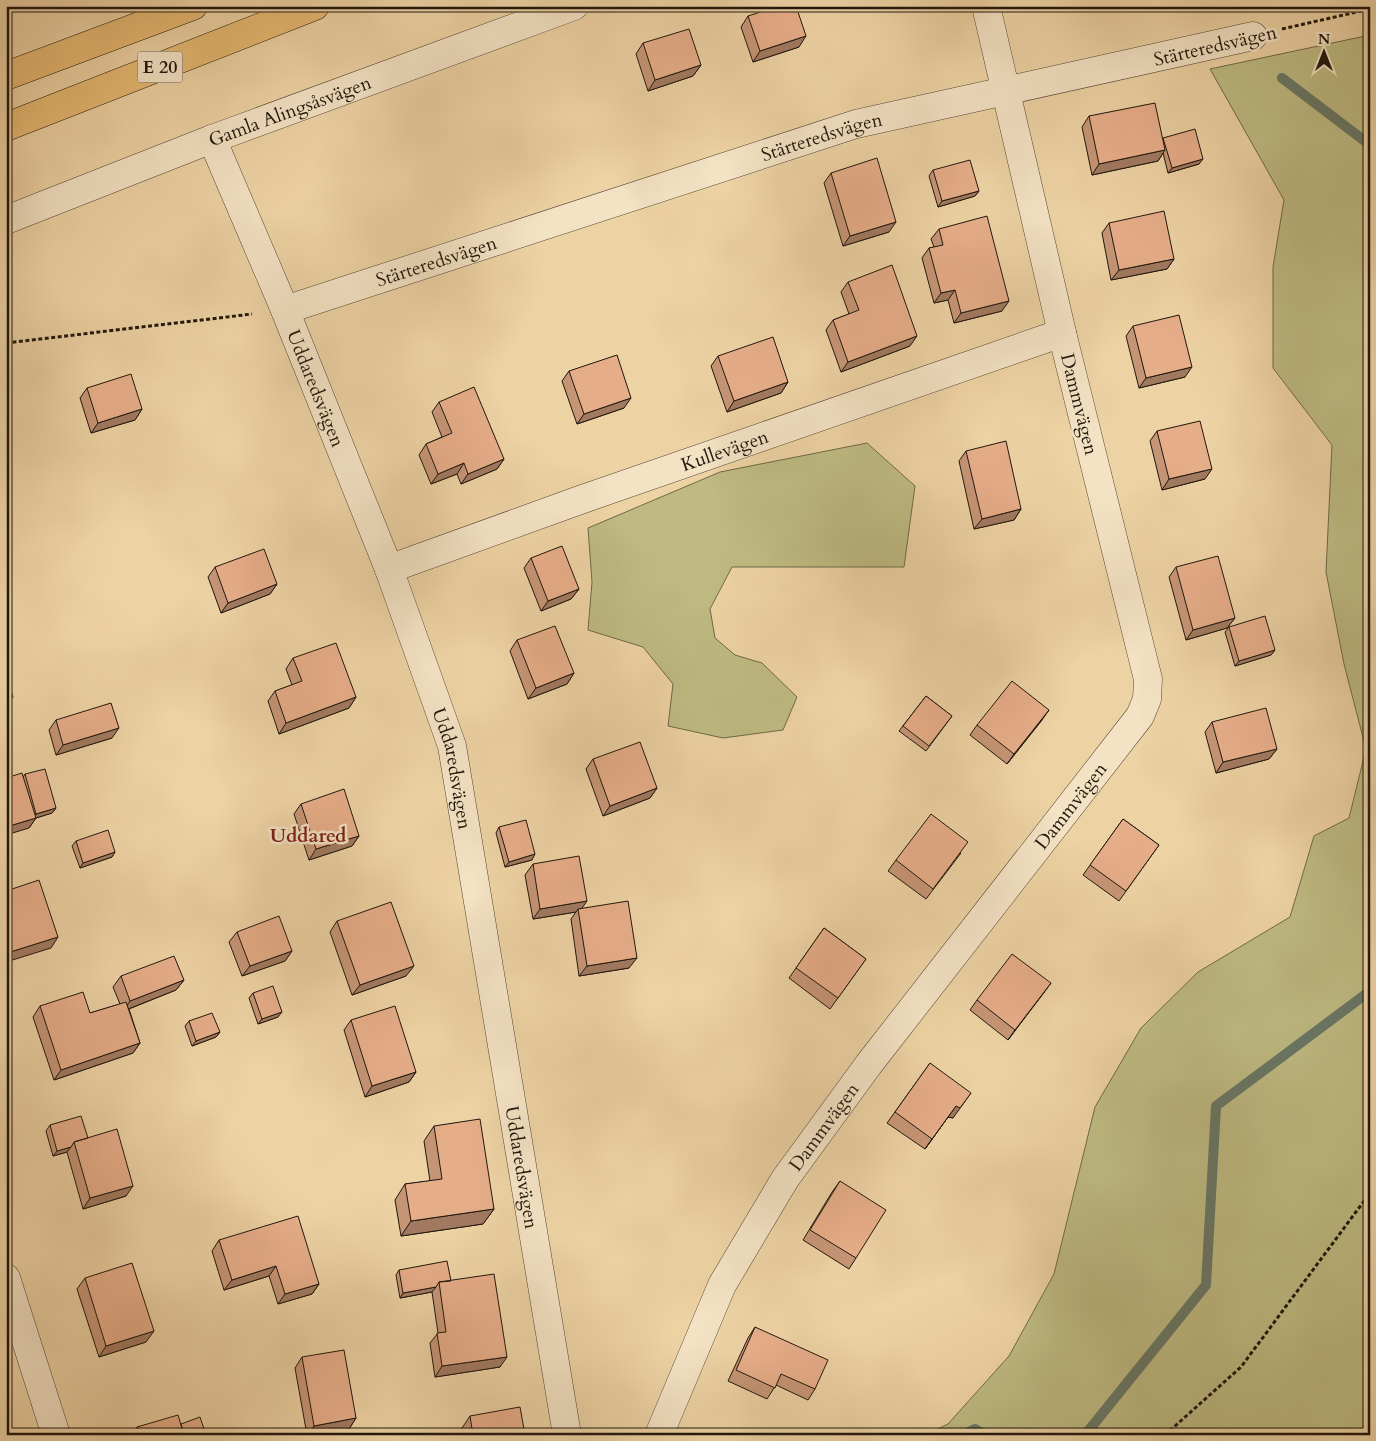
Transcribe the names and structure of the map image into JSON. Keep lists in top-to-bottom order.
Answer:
{
  "streets": {
    "highway": ["E 20"],
    "street": [
      "Stärteredsvägen",
      "Gamla Alingsåsvägen",
      "Uddaredsvägen",
      "Dammvägen",
      "Kullevägen"
    ]
  },
  "crossings": [
    ["Stärteredsvägen", "Uddaredsvägen"],
    ["Stärteredsvägen", "Dammvägen"],
    ["Gamla Alingsåsvägen", "Uddaredsvägen"],
    ["Uddaredsvägen", "Kullevägen"],
    ["Dammvägen", "Kullevägen"]
  ],
  "districts": ["Uddared"],
  "north": "top"
}
